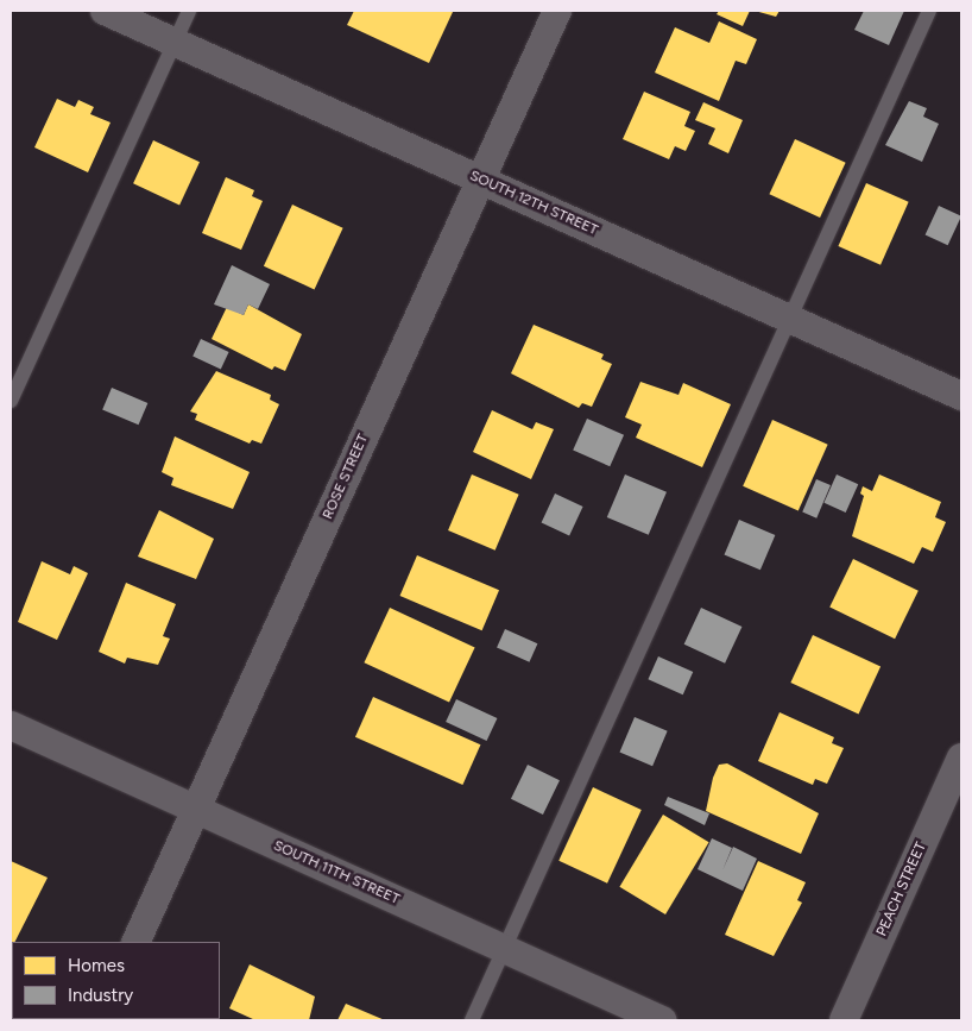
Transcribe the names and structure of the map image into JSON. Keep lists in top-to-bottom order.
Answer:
{
  "streets": {
    "street": [
      "SOUTH 12TH STREET",
      "ROSE STREET",
      "SOUTH 11TH STREET",
      "PEACH STREET"
    ]
  },
  "crossings": [
    ["SOUTH 12TH STREET", "ROSE STREET"],
    ["ROSE STREET", "SOUTH 11TH STREET"]
  ],
  "legend": ["Homes", "Industry"]
}
